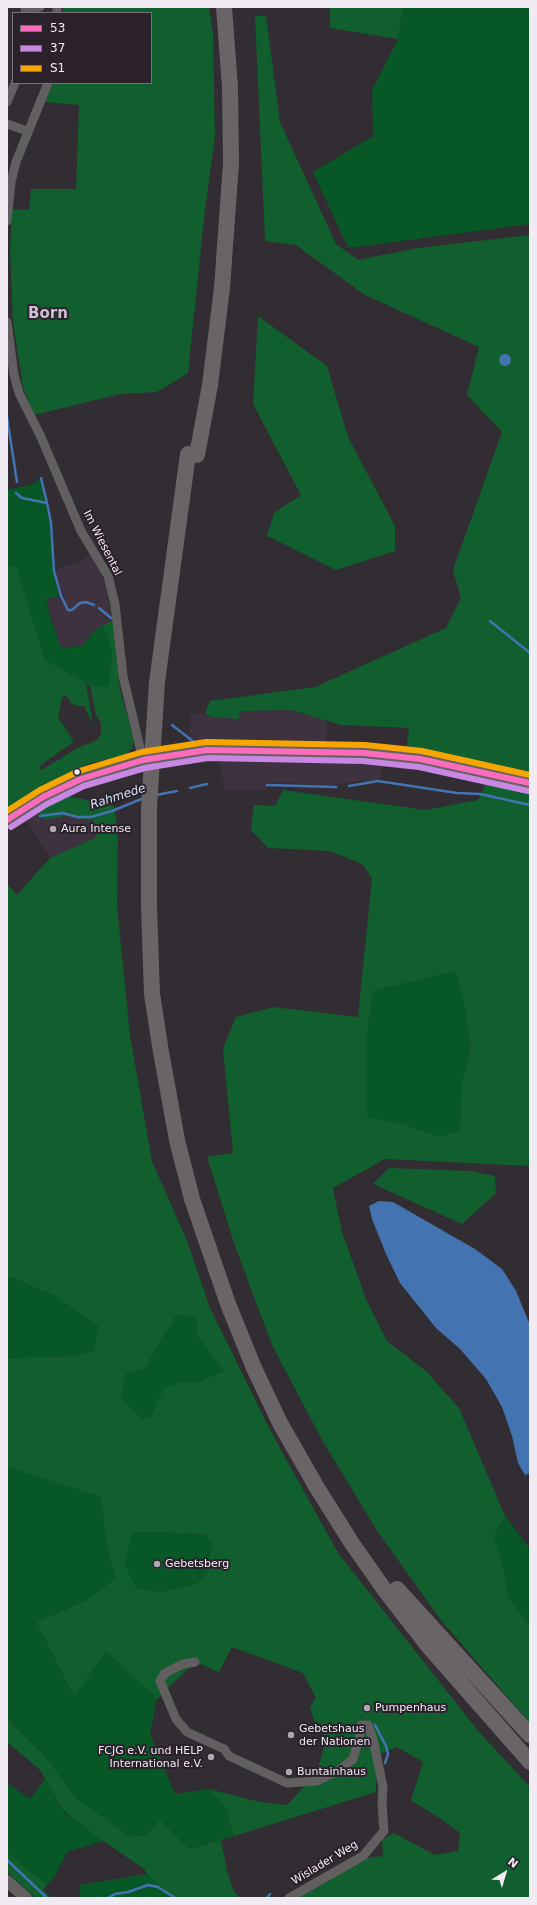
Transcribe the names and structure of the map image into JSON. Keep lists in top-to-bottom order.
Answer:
{
  "streets": {
    "street": ["Im Wiesental", "Wislader Weg"]
  },
  "districts": ["Born"],
  "water": ["Rahmede"],
  "places": [
    "Aura Intense",
    "Gebetsberg",
    "Pumpenhaus",
    "Gebetshaus der Nationen",
    "FCJG e.V. und HELP International e.V.",
    "Buntainhaus"
  ],
  "lines": ["transit line S1", "transit line 53", "transit line 37"],
  "legend": ["53", "37", "S1"],
  "north": "top right"
}
